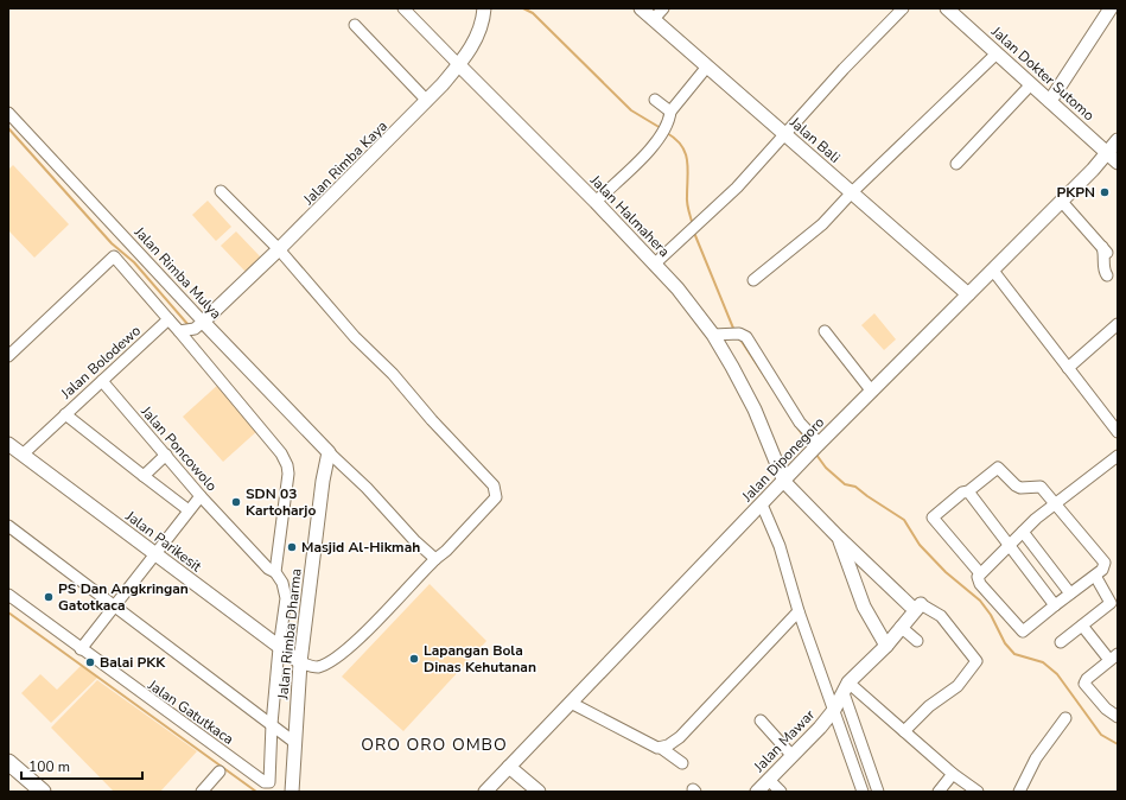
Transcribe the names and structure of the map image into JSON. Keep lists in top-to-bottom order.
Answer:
{
  "streets": {
    "main road": [
      "Jalan Dokter Sutomo",
      "Jalan Bali",
      "Jalan Rimba Kaya",
      "Jalan Halmahera",
      "Jalan Rimba Mulya",
      "Jalan Diponegoro",
      "Jalan Parikesit",
      "Jalan Rimba Dharma",
      "Jalan Mawar"
    ],
    "street": ["Jalan Bolodewo", "Jalan Poncowolo", "Jalan Gatutkaca"]
  },
  "crossings": [
    ["Jalan Dokter Sutomo", "Jalan Diponegoro"],
    ["Jalan Bali", "Jalan Diponegoro"],
    ["Jalan Rimba Kaya", "Jalan Halmahera"],
    ["Jalan Rimba Kaya", "Jalan Rimba Mulya"],
    ["Jalan Halmahera", "Jalan Diponegoro"],
    ["Jalan Rimba Mulya", "Jalan Rimba Dharma"],
    ["Jalan Bolodewo", "Jalan Poncowolo"],
    ["Jalan Bolodewo", "Jalan Parikesit"],
    ["Jalan Parikesit", "Jalan Rimba Dharma"]
  ],
  "districts": ["ORO ORO OMBO"],
  "places": [
    "PKPN",
    "SDN 03 Kartoharjo",
    "Masjid Al-Hikmah",
    "PS Dan Angkringan Gatotkaca",
    "Lapangan Bola Dinas Kehutanan",
    "Balai PKK"
  ],
  "scale_bar": "100 m"
}
